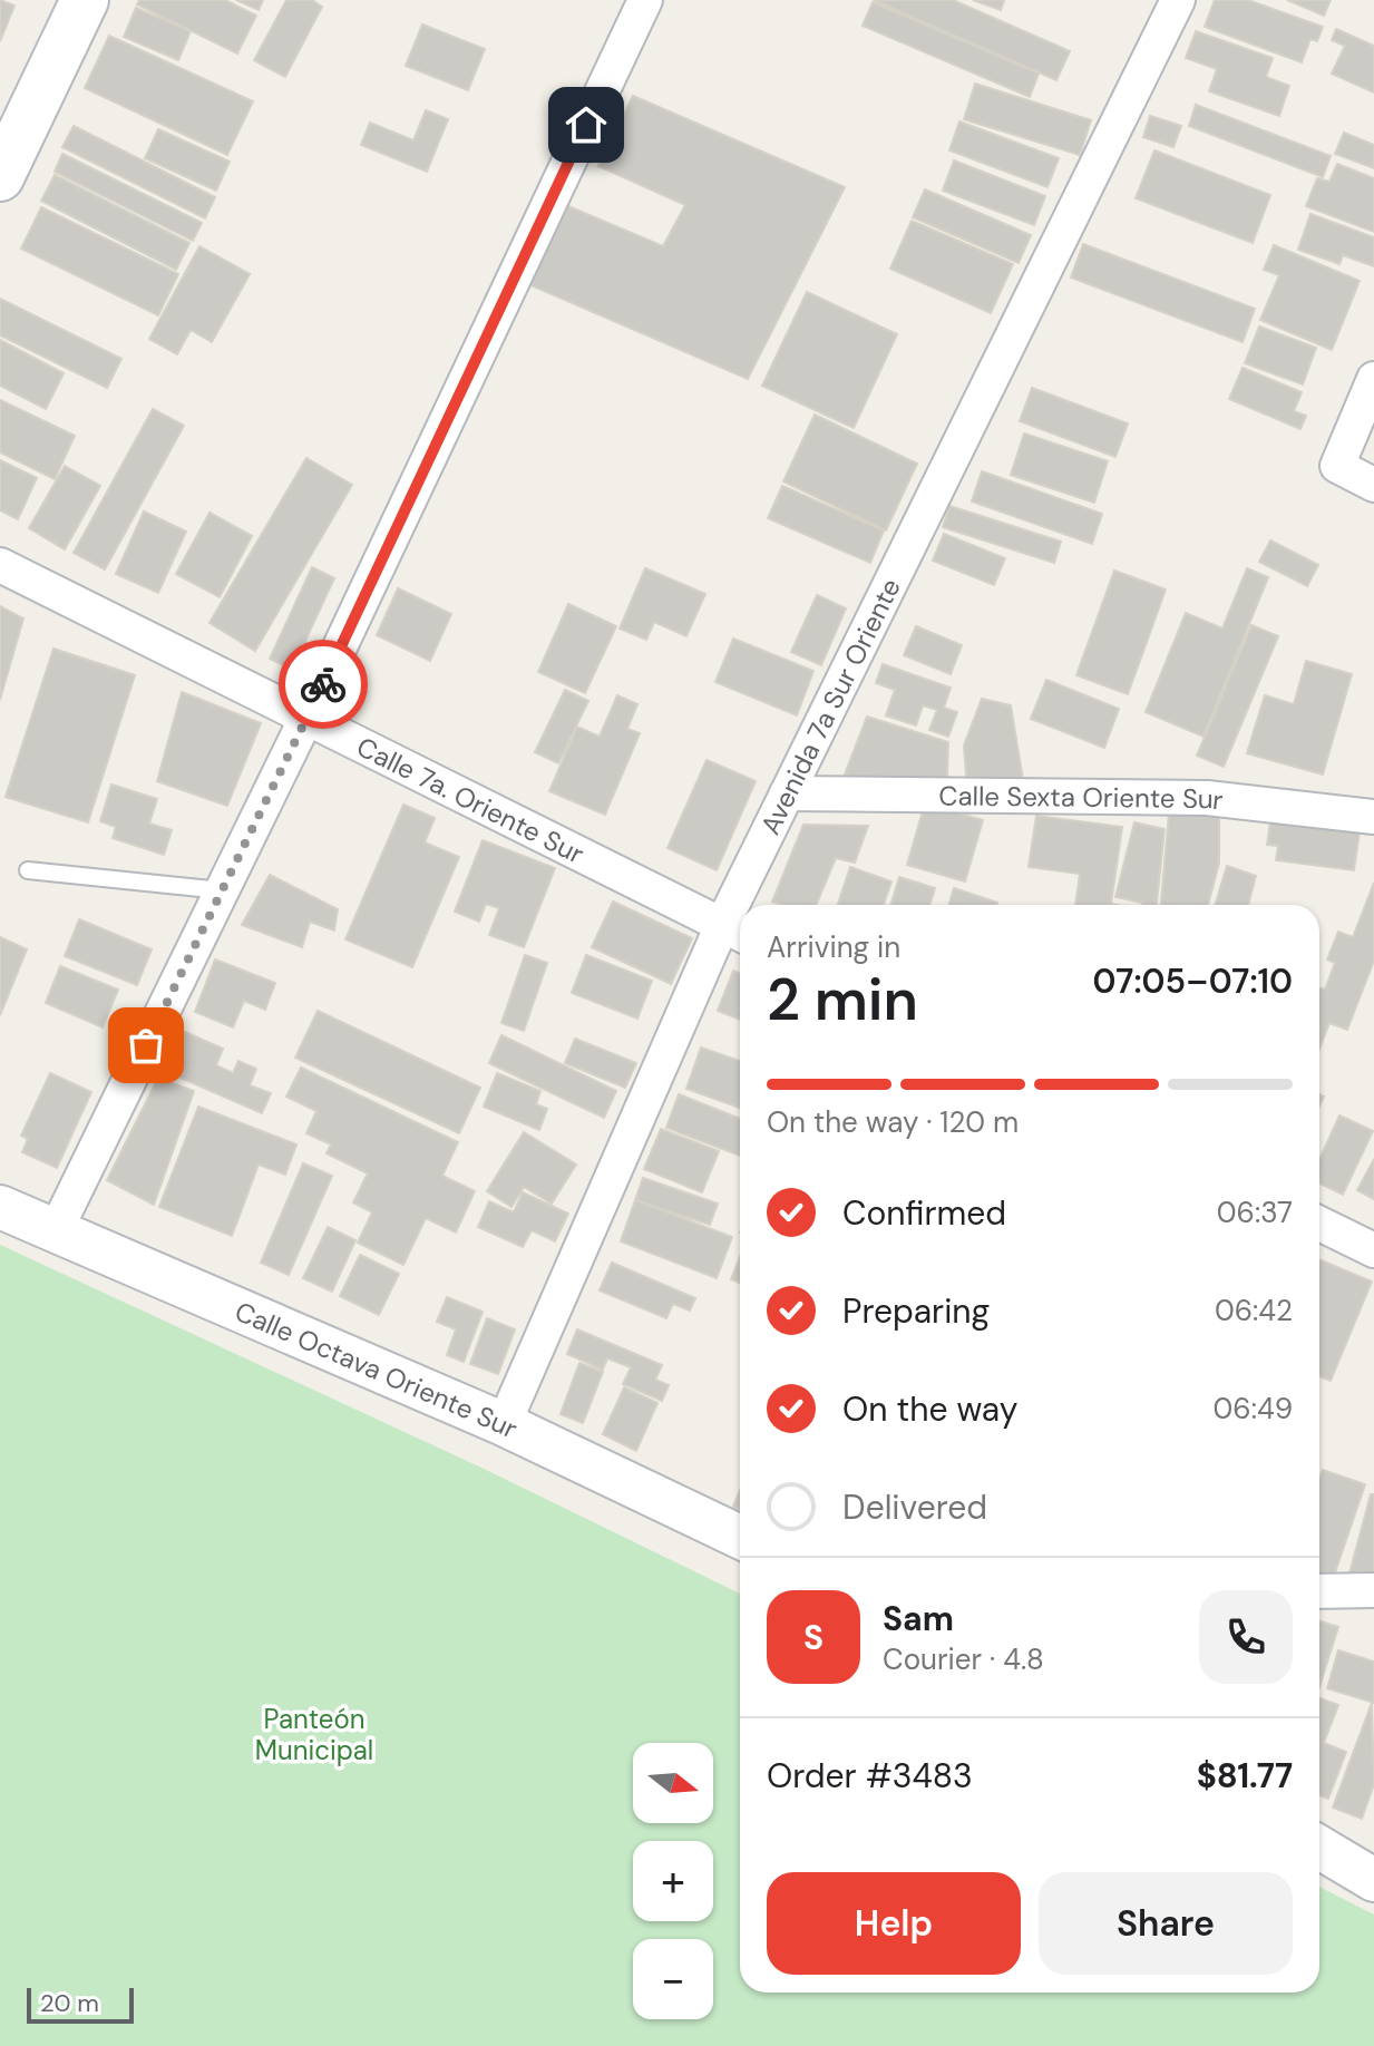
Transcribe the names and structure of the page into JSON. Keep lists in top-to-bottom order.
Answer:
{
  "streets": {
    "street": [
      "Avenida 7a Sur Oriente",
      "Calle Sexta Oriente Sur",
      "Calle 7a. Oriente Sur",
      "Calle Octava Oriente Sur"
    ]
  },
  "crossings": [
    ["Avenida 7a Sur Oriente", "Calle Sexta Oriente Sur"],
    ["Avenida 7a Sur Oriente", "Calle 7a. Oriente Sur"],
    ["Avenida 7a Sur Oriente", "Calle Octava Oriente Sur"]
  ],
  "parks": ["Panteón Municipal"],
  "scale_bar": "20 m",
  "north": "right",
  "page": {
    "heading": ["2 min", "Arriving in", "07:05–07:10"],
    "panel": [
      "Sam",
      "Courier · 4.8",
      "Order #3483",
      "$81.77"
    ],
    "bar": "On the way · 120 m",
    "list": [
      ["Confirmed", "06:37"],
      ["Preparing", "06:42"],
      ["On the way", "06:49"],
      "Delivered"
    ],
    "round": "S",
    "map_buttons": ["+", "−"],
    "buttons": ["Help", "Share"],
    "scale": "20 m"
  }
}
